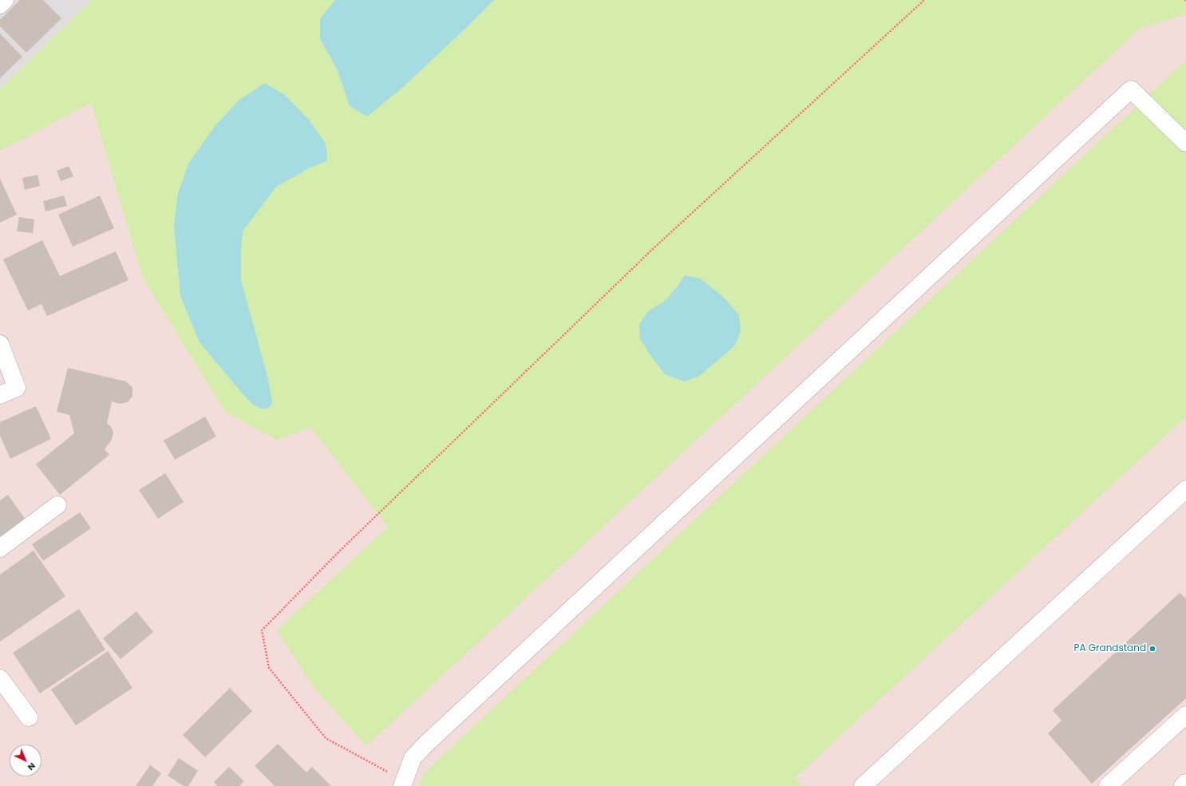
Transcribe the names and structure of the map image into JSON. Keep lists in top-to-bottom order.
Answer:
{
  "places": ["PA Grandstand"],
  "north": "bottom right"
}
